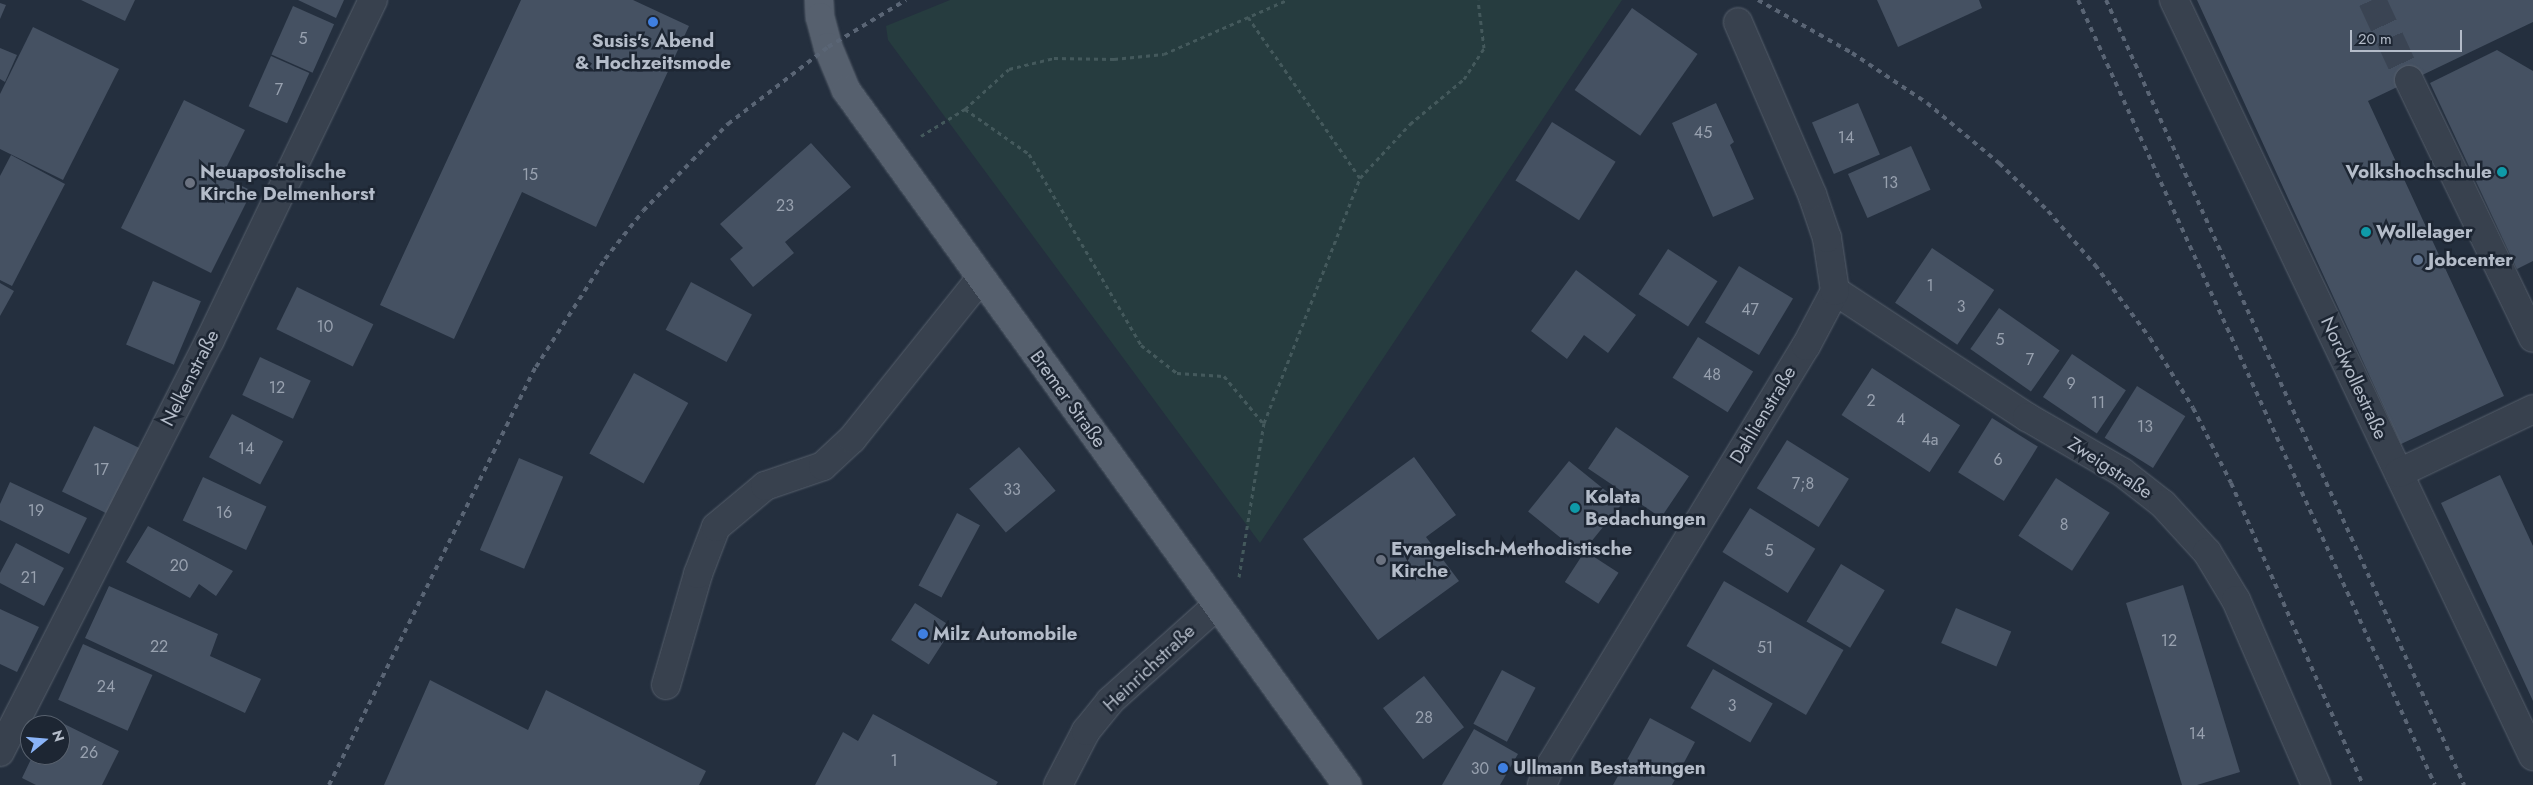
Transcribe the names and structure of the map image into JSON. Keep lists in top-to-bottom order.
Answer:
{
  "streets": {
    "main road": ["Bremer Straße"],
    "street": [
      "Nelkenstraße",
      "Nordwollestraße",
      "Dahlienstraße",
      "Zweigstraße",
      "Heinrichstraße"
    ]
  },
  "crossings": [
    ["Bremer Straße", "Heinrichstraße"],
    ["Dahlienstraße", "Zweigstraße"]
  ],
  "places": [
    "Susis's Abend & Hochzeitsmode",
    "Volkshochschule",
    "Neuapostolische Kirche Delmenhorst",
    "Wollelager",
    "Jobcenter",
    "Kolata Bedachungen",
    "Evangelisch-Methodistische Kirche",
    "Milz Automobile",
    "Ullmann Bestattungen"
  ],
  "house_numbers": [
    "5",
    "7",
    "45",
    "14",
    "15",
    "13",
    "23",
    "1",
    "3",
    "47",
    "10",
    "5",
    "7",
    "48",
    "9",
    "12",
    "2",
    "11",
    "4",
    "13",
    "4a",
    "14",
    "6",
    "17",
    "7;8",
    "33",
    "19",
    "16",
    "8",
    "5",
    "20",
    "21",
    "12",
    "22",
    "51",
    "24",
    "3",
    "28",
    "14",
    "26",
    "1",
    "30"
  ],
  "scale_bar": "20 m",
  "north": "right"
}
